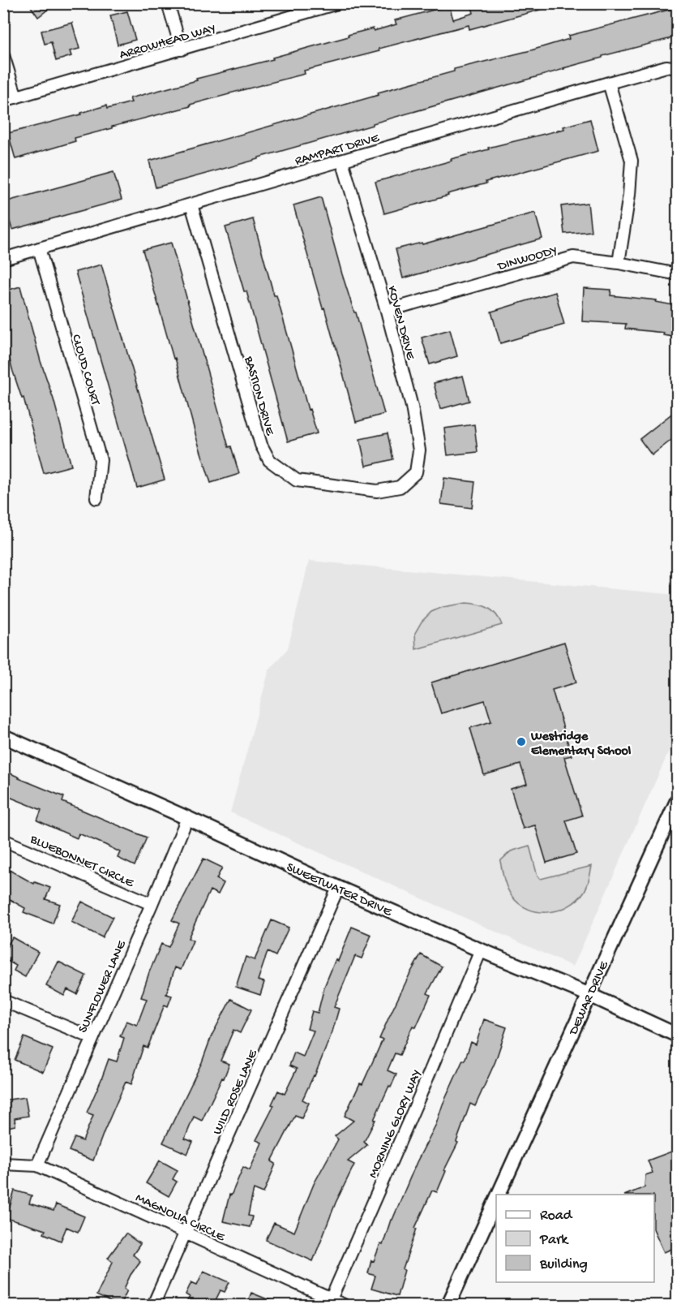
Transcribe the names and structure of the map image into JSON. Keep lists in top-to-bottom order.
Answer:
{
  "streets": {
    "street": [
      "ARROWHEAD WAY",
      "RAMPART DRIVE",
      "DINWOODY",
      "KOVEN DRIVE",
      "CLOUD COURT",
      "BASTION DRIVE",
      "BLUEBONNET CIRCLE",
      "SWEETWATER DRIVE",
      "SUNFLOWER LANE",
      "DEWAR DRIVE",
      "WILD ROSE LANE",
      "MORNING GLORY WAY",
      "MAGNOLIA CIRCLE"
    ]
  },
  "crossings": [
    ["RAMPART DRIVE", "KOVEN DRIVE"],
    ["RAMPART DRIVE", "CLOUD COURT"],
    ["RAMPART DRIVE", "BASTION DRIVE"],
    ["DINWOODY", "KOVEN DRIVE"],
    ["KOVEN DRIVE", "BASTION DRIVE"],
    ["BLUEBONNET CIRCLE", "SUNFLOWER LANE"],
    ["SWEETWATER DRIVE", "SUNFLOWER LANE"],
    ["SWEETWATER DRIVE", "DEWAR DRIVE"],
    ["SWEETWATER DRIVE", "WILD ROSE LANE"],
    ["SWEETWATER DRIVE", "MORNING GLORY WAY"],
    ["SUNFLOWER LANE", "MAGNOLIA CIRCLE"],
    ["WILD ROSE LANE", "MAGNOLIA CIRCLE"],
    ["MORNING GLORY WAY", "MAGNOLIA CIRCLE"]
  ],
  "places": ["Westridge Elementary School"],
  "legend": ["Road", "Park", "Building"]
}
